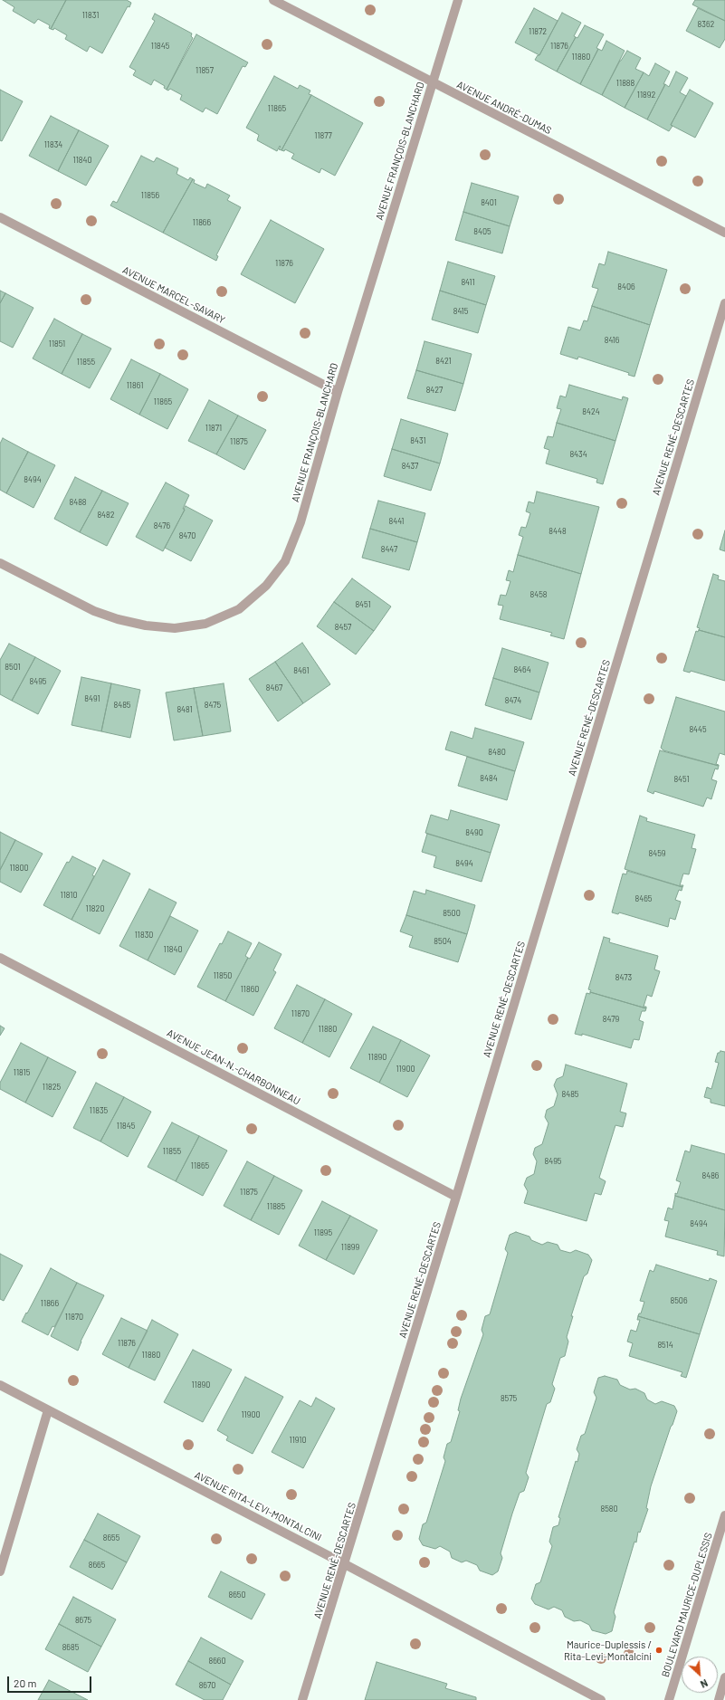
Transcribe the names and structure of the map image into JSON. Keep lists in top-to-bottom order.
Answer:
{
  "streets": {
    "street": [
      "AVENUE ANDRÉ-DUMAS",
      "AVENUE FRANÇOIS-BLANCHARD",
      "AVENUE MARCEL-SAVARY",
      "AVENUE RENÉ-DESCARTES",
      "AVENUE JEAN-N.-CHARBONNEAU",
      "AVENUE RITA-LEVI-MONTALCINI",
      "BOULEVARD MAURICE-DUPLESSIS"
    ]
  },
  "crossings": [
    ["AVENUE ANDRÉ-DUMAS", "AVENUE FRANÇOIS-BLANCHARD"],
    ["AVENUE FRANÇOIS-BLANCHARD", "AVENUE MARCEL-SAVARY"],
    ["AVENUE RENÉ-DESCARTES", "AVENUE JEAN-N.-CHARBONNEAU"],
    ["AVENUE RENÉ-DESCARTES", "AVENUE RITA-LEVI-MONTALCINI"]
  ],
  "places": ["Maurice-Duplessis / Rita-Levi-Montalcini"],
  "house_numbers": [
    "11831",
    "8362",
    "11872",
    "11845",
    "11876",
    "11880",
    "11857",
    "11888",
    "11892",
    "11865",
    "11877",
    "11834",
    "11840",
    "11856",
    "8401",
    "11866",
    "8405",
    "11876",
    "8411",
    "8406",
    "8415",
    "8416",
    "11851",
    "8421",
    "11855",
    "11861",
    "8427",
    "11865",
    "8424",
    "11871",
    "8431",
    "11875",
    "8434",
    "8437",
    "8494",
    "8488",
    "8482",
    "8441",
    "8476",
    "8448",
    "8470",
    "8447",
    "8458",
    "8451",
    "8457",
    "8501",
    "8464",
    "8461",
    "8495",
    "8467",
    "8491",
    "8474",
    "8485",
    "8475",
    "8481",
    "8445",
    "8480",
    "8484",
    "8451",
    "8490",
    "8459",
    "8494",
    "11800",
    "11810",
    "8465",
    "11820",
    "8500",
    "11830",
    "8504",
    "11840",
    "11850",
    "8473",
    "11860",
    "11870",
    "8479",
    "11880",
    "11890",
    "11900",
    "11815",
    "11825",
    "8485",
    "11835",
    "11845",
    "11855",
    "8495",
    "11865",
    "8486",
    "11875",
    "11885",
    "8494",
    "11895",
    "11899",
    "8506",
    "11866",
    "11870",
    "11876",
    "8514",
    "11880",
    "11890",
    "8575",
    "11900",
    "11910",
    "8580",
    "8655",
    "8665",
    "8650",
    "8675",
    "8685",
    "8660",
    "8670"
  ],
  "scale_bar": "20 m",
  "north": "bottom right"
}
